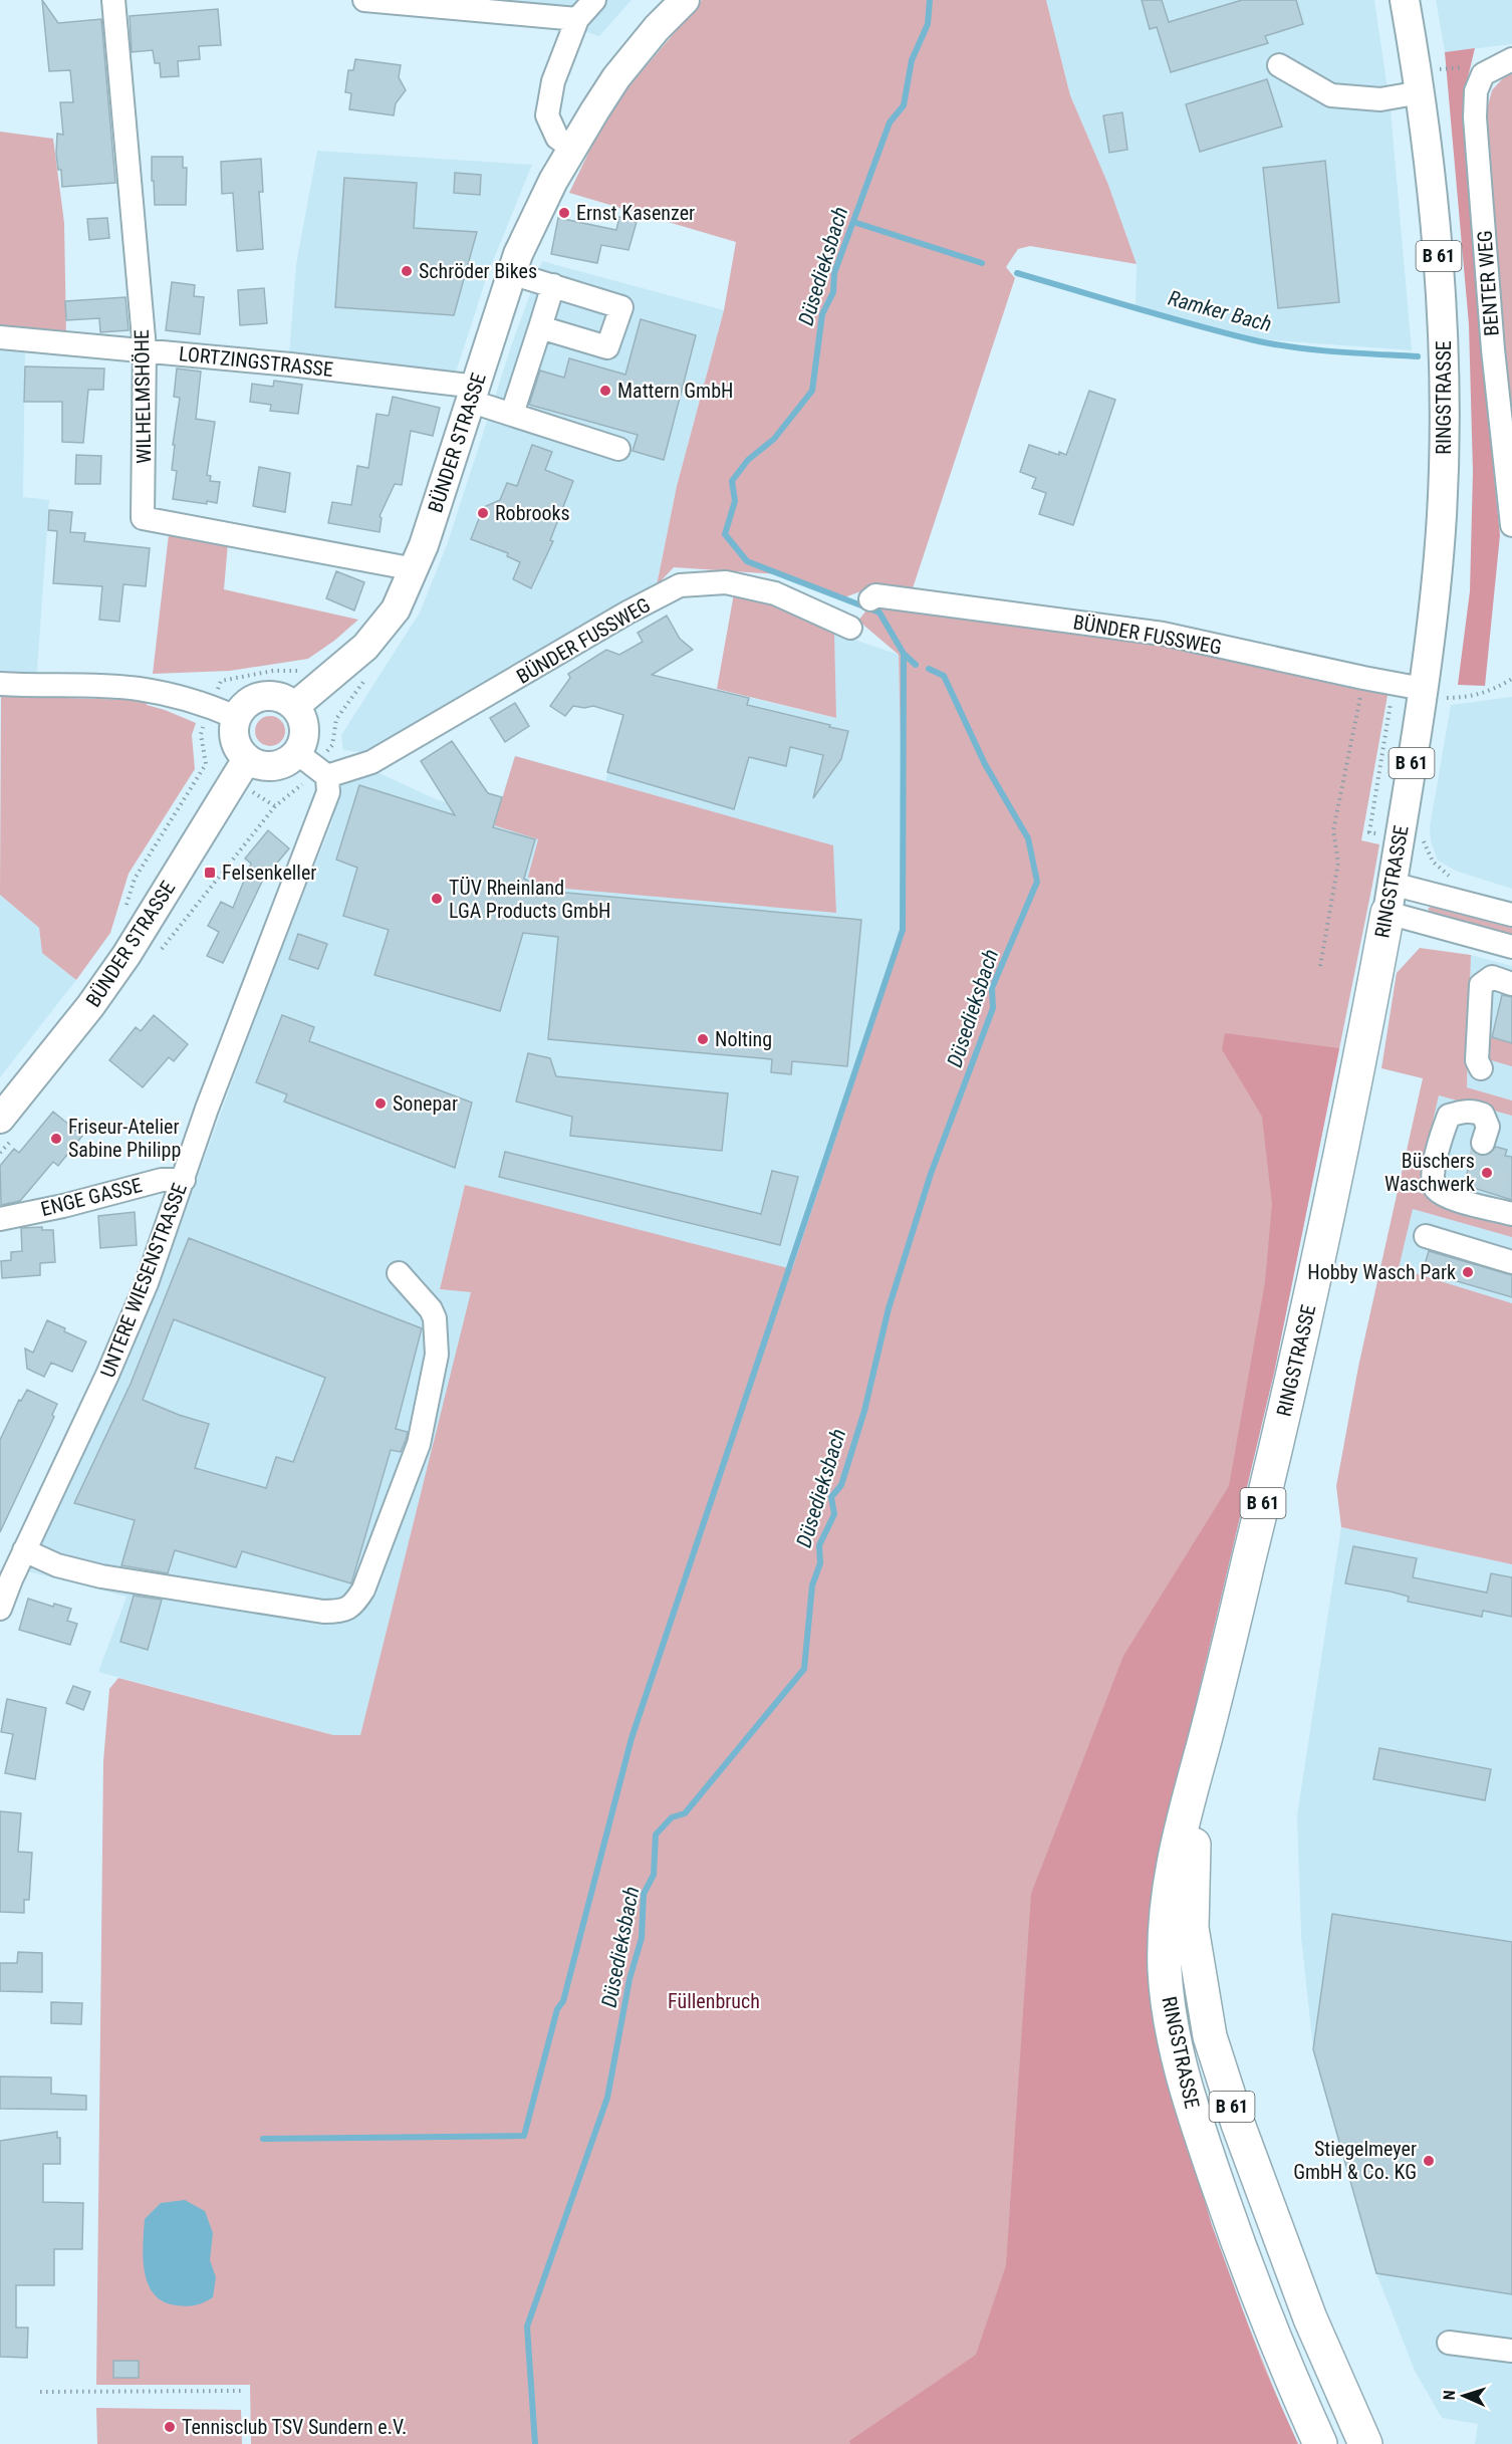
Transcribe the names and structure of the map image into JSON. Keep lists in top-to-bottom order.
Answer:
{
  "streets": {
    "highway": ["B 61", "RINGSTRASSE"],
    "main road": ["BÜNDER STRASSE"],
    "street": [
      "BENTER WEG",
      "LORTZINGSTRASSE",
      "WILHELMSHÖHE",
      "BÜNDER FUSSWEG",
      "ENGE GASSE",
      "UNTERE WIESENSTRASSE"
    ]
  },
  "crossings": [
    ["LORTZINGSTRASSE", "WILHELMSHÖHE"],
    ["LORTZINGSTRASSE", "BÜNDER STRASSE"],
    ["WILHELMSHÖHE", "BÜNDER STRASSE"],
    ["RINGSTRASSE", "BÜNDER FUSSWEG"],
    ["BÜNDER FUSSWEG", "UNTERE WIESENSTRASSE"],
    ["ENGE GASSE", "UNTERE WIESENSTRASSE"]
  ],
  "water": ["Düsedieksbach", "Ramker Bach"],
  "parks": ["Füllenbruch"],
  "places": {
    "other": [
      "Ernst Kasenzer",
      "Schröder Bikes",
      "Mattern GmbH",
      "Robrooks",
      "TÜV Rheinland LGA Products GmbH",
      "Nolting",
      "Sonepar",
      "Friseur-Atelier Sabine Philipp",
      "Büschers Waschwerk",
      "Hobby Wasch Park",
      "Stiegelmeyer GmbH & Co. KG",
      "Tennisclub TSV Sundern e.V."
    ],
    "transit": ["Felsenkeller"]
  },
  "north": "left"
}
